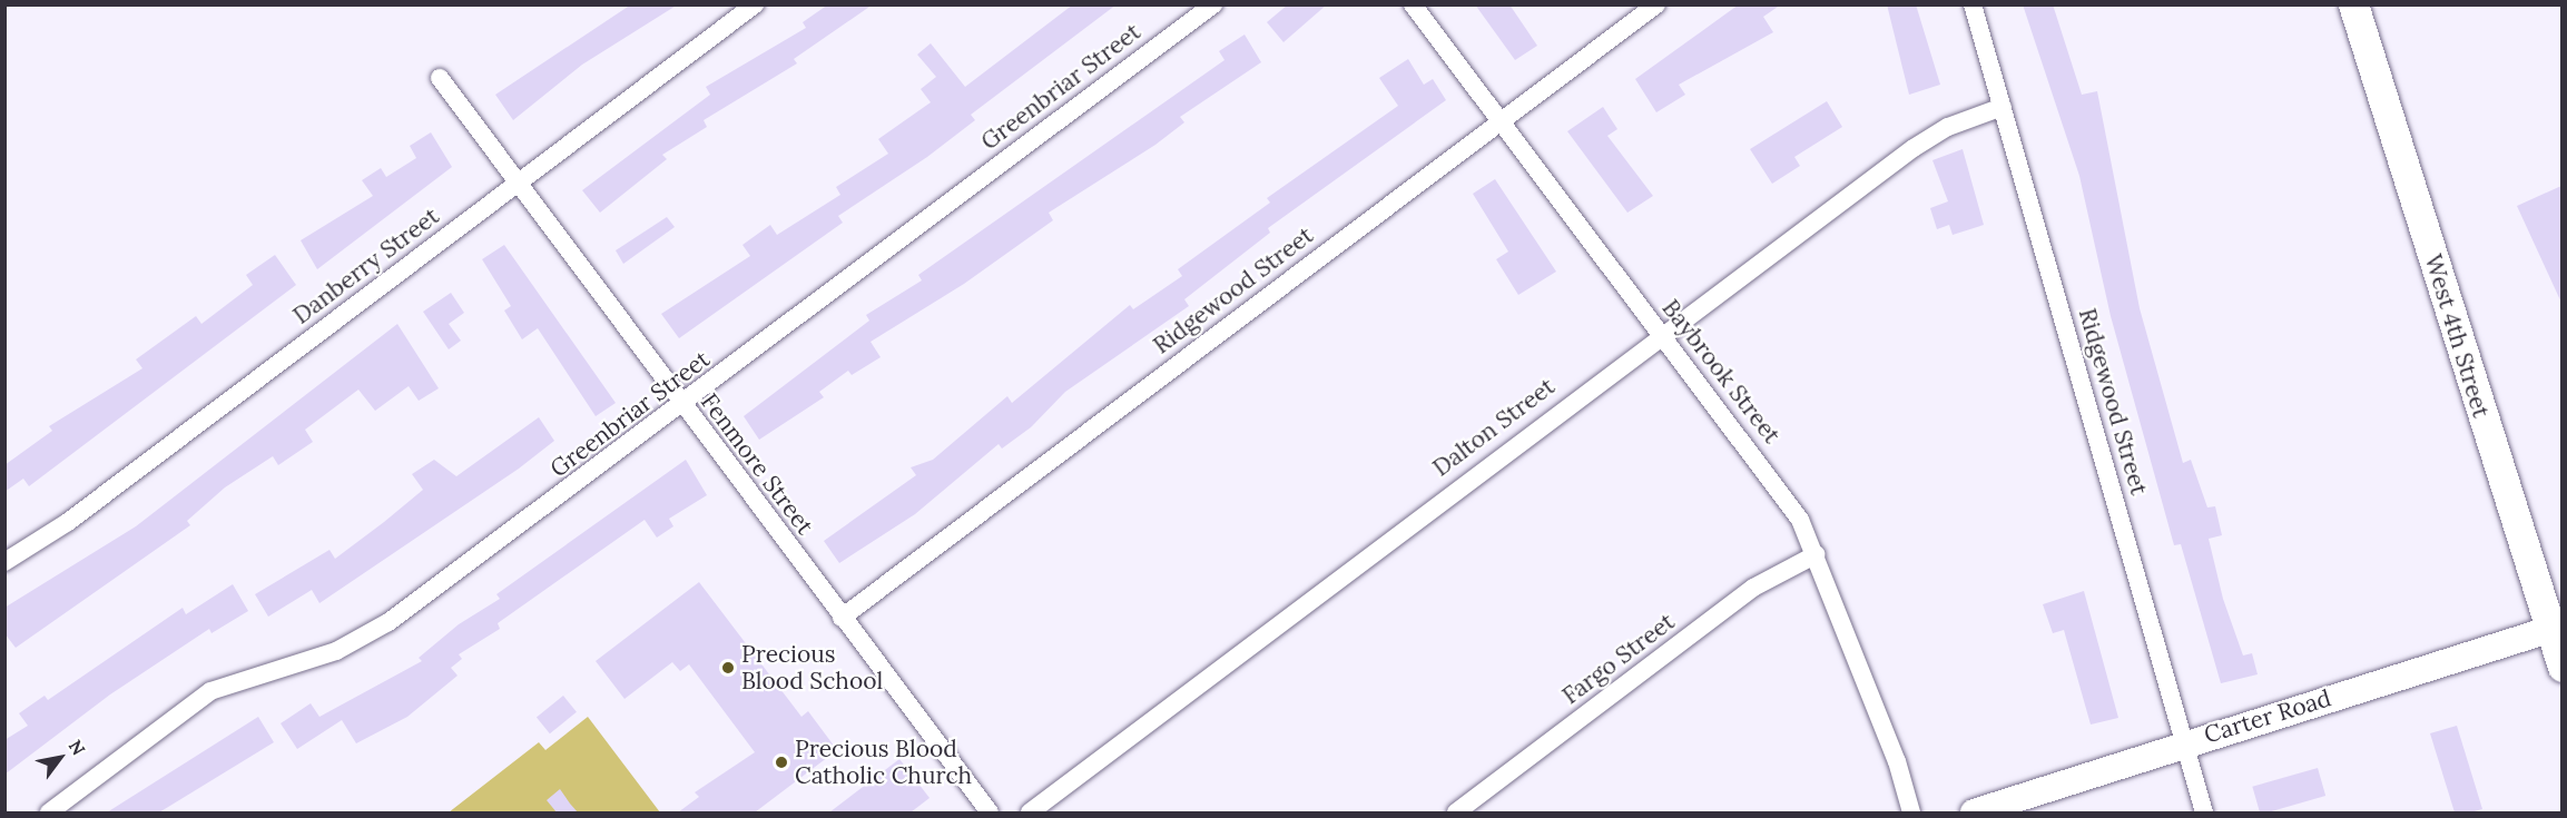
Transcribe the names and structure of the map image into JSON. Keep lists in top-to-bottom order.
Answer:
{
  "streets": {
    "main road": ["West 4th Street", "Carter Road"],
    "street": [
      "Greenbriar Street",
      "Danberry Street",
      "Ridgewood Street",
      "Baybrook Street",
      "Dalton Street",
      "Fenmore Street",
      "Fargo Street"
    ]
  },
  "crossings": [
    ["Greenbriar Street", "Fenmore Street"],
    ["Danberry Street", "Fenmore Street"],
    ["Ridgewood Street", "Baybrook Street"],
    ["Ridgewood Street", "Dalton Street"],
    ["Ridgewood Street", "Fenmore Street"],
    ["Ridgewood Street", "Carter Road"],
    ["West 4th Street", "Carter Road"],
    ["Baybrook Street", "Dalton Street"],
    ["Baybrook Street", "Fargo Street"]
  ],
  "places": ["Precious Blood School", "Precious Blood Catholic Church"],
  "north": "top right"
}
